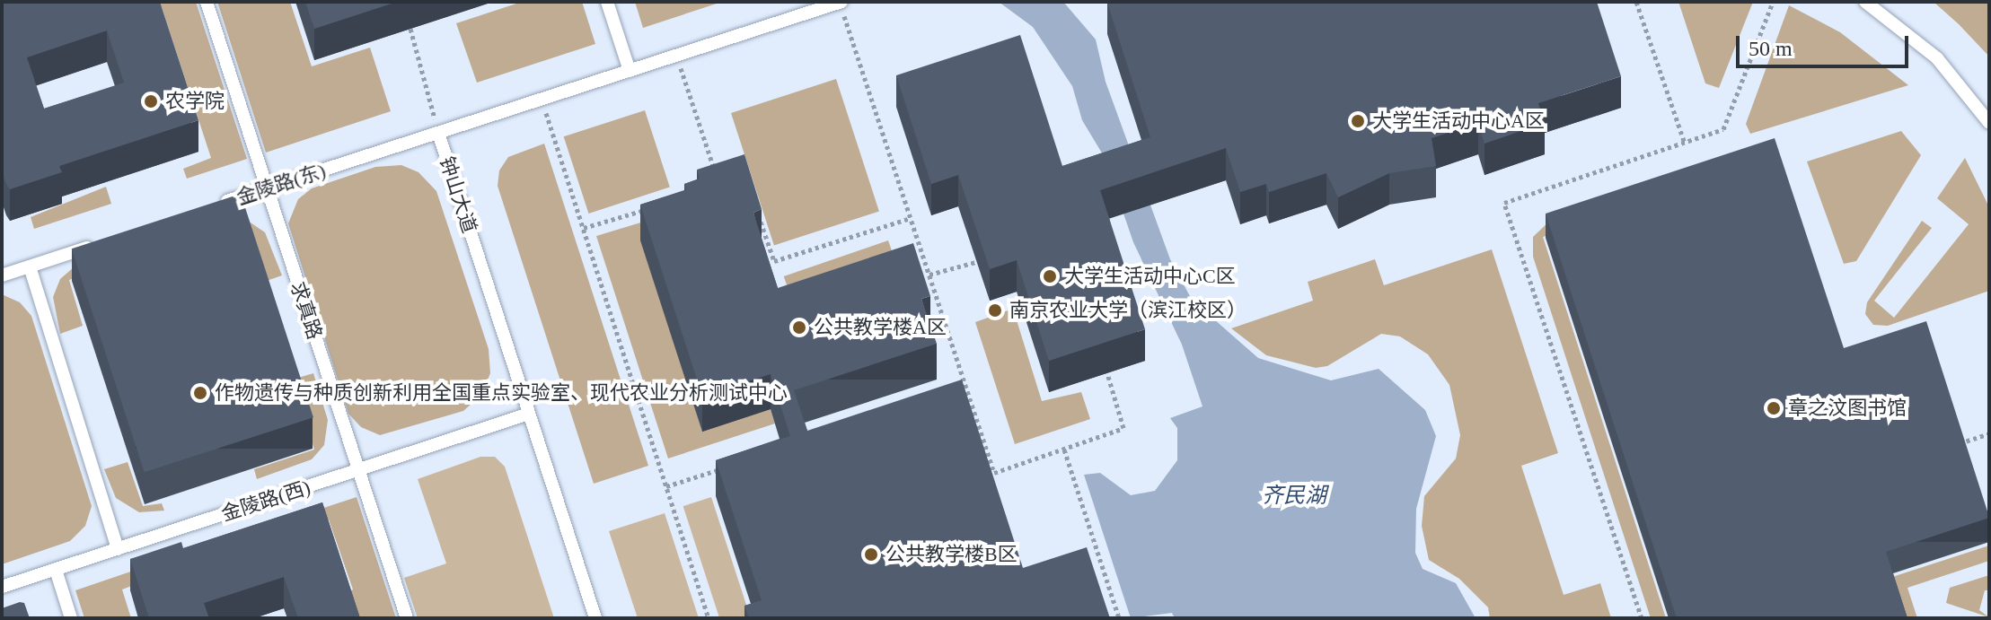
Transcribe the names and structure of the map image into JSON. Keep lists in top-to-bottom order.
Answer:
{
  "streets": {
    "lane": [
      "金陵路(东)",
      "钟山大道",
      "求真路",
      "金陵路(西)"
    ]
  },
  "crossings": [
    ["金陵路(东)", "钟山大道"],
    ["金陵路(东)", "求真路"],
    ["钟山大道", "金陵路(西)"],
    ["求真路", "金陵路(西)"]
  ],
  "water": ["齐民湖"],
  "places": [
    "农学院",
    "大学生活动中心A区",
    "大学生活动中心C区",
    "南京农业大学（滨江校区）",
    "公共教学楼A区",
    "作物遗传与种质创新利用全国重点实验室、现代农业分析测试中心",
    "章之汶图书馆",
    "公共教学楼B区"
  ],
  "scale_bar": "50 m"
}
